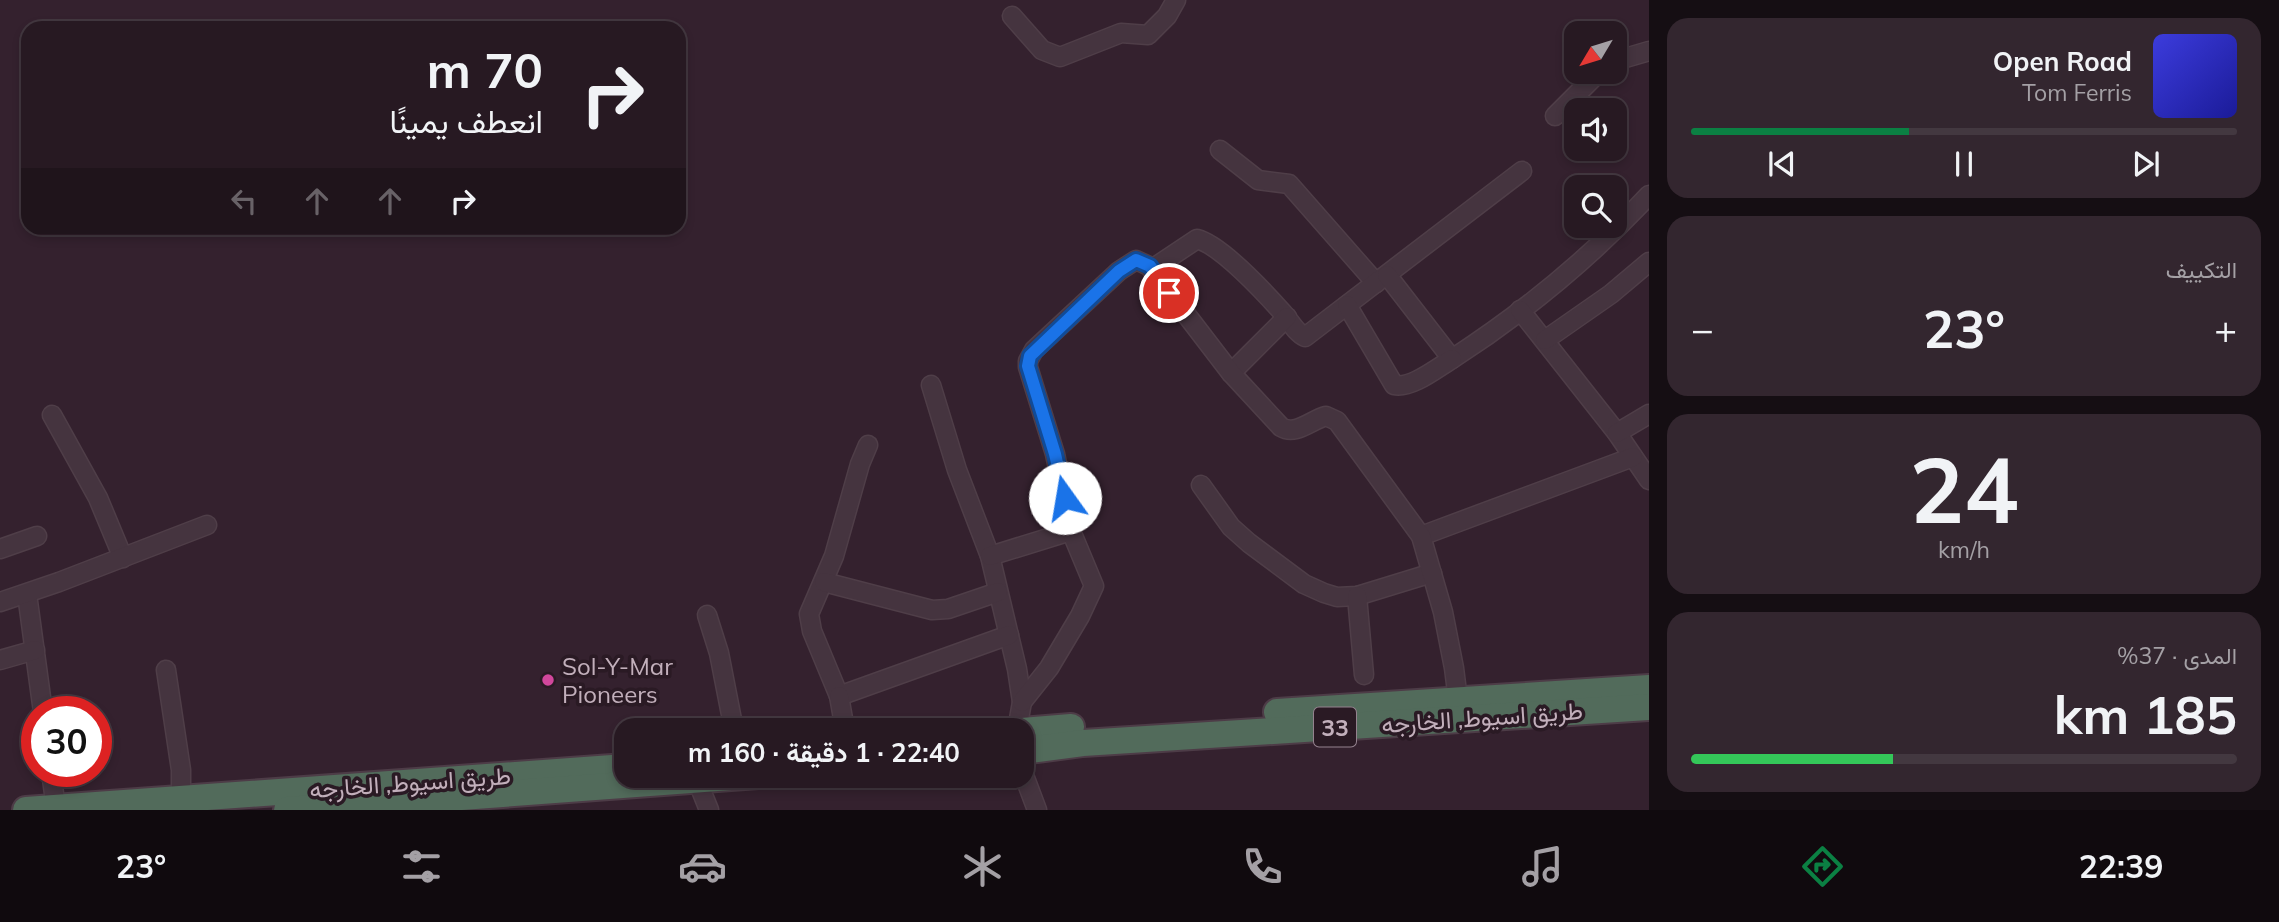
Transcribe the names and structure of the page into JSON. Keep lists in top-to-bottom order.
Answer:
{
  "streets": {
    "highway": ["طريق اسيوط, الخارجه", "33"]
  },
  "places": ["Sol-Y-Mar Pioneers"],
  "north": "bottom left",
  "page": {
    "turn": ["70 m", "انعطف يمينًا"],
    "song": ["Open Road", "Tom Ferris"],
    "tile": [
      "التكييف",
      ["24", "km/h"],
      ["المدى · 37%", "185 km"]
    ],
    "heat": ["−", "23°", "+"],
    "limit": "30",
    "trip": "22:40 · 1 دقيقة · 160 m",
    "tabs": ["22:39", "23°"]
  }
}
